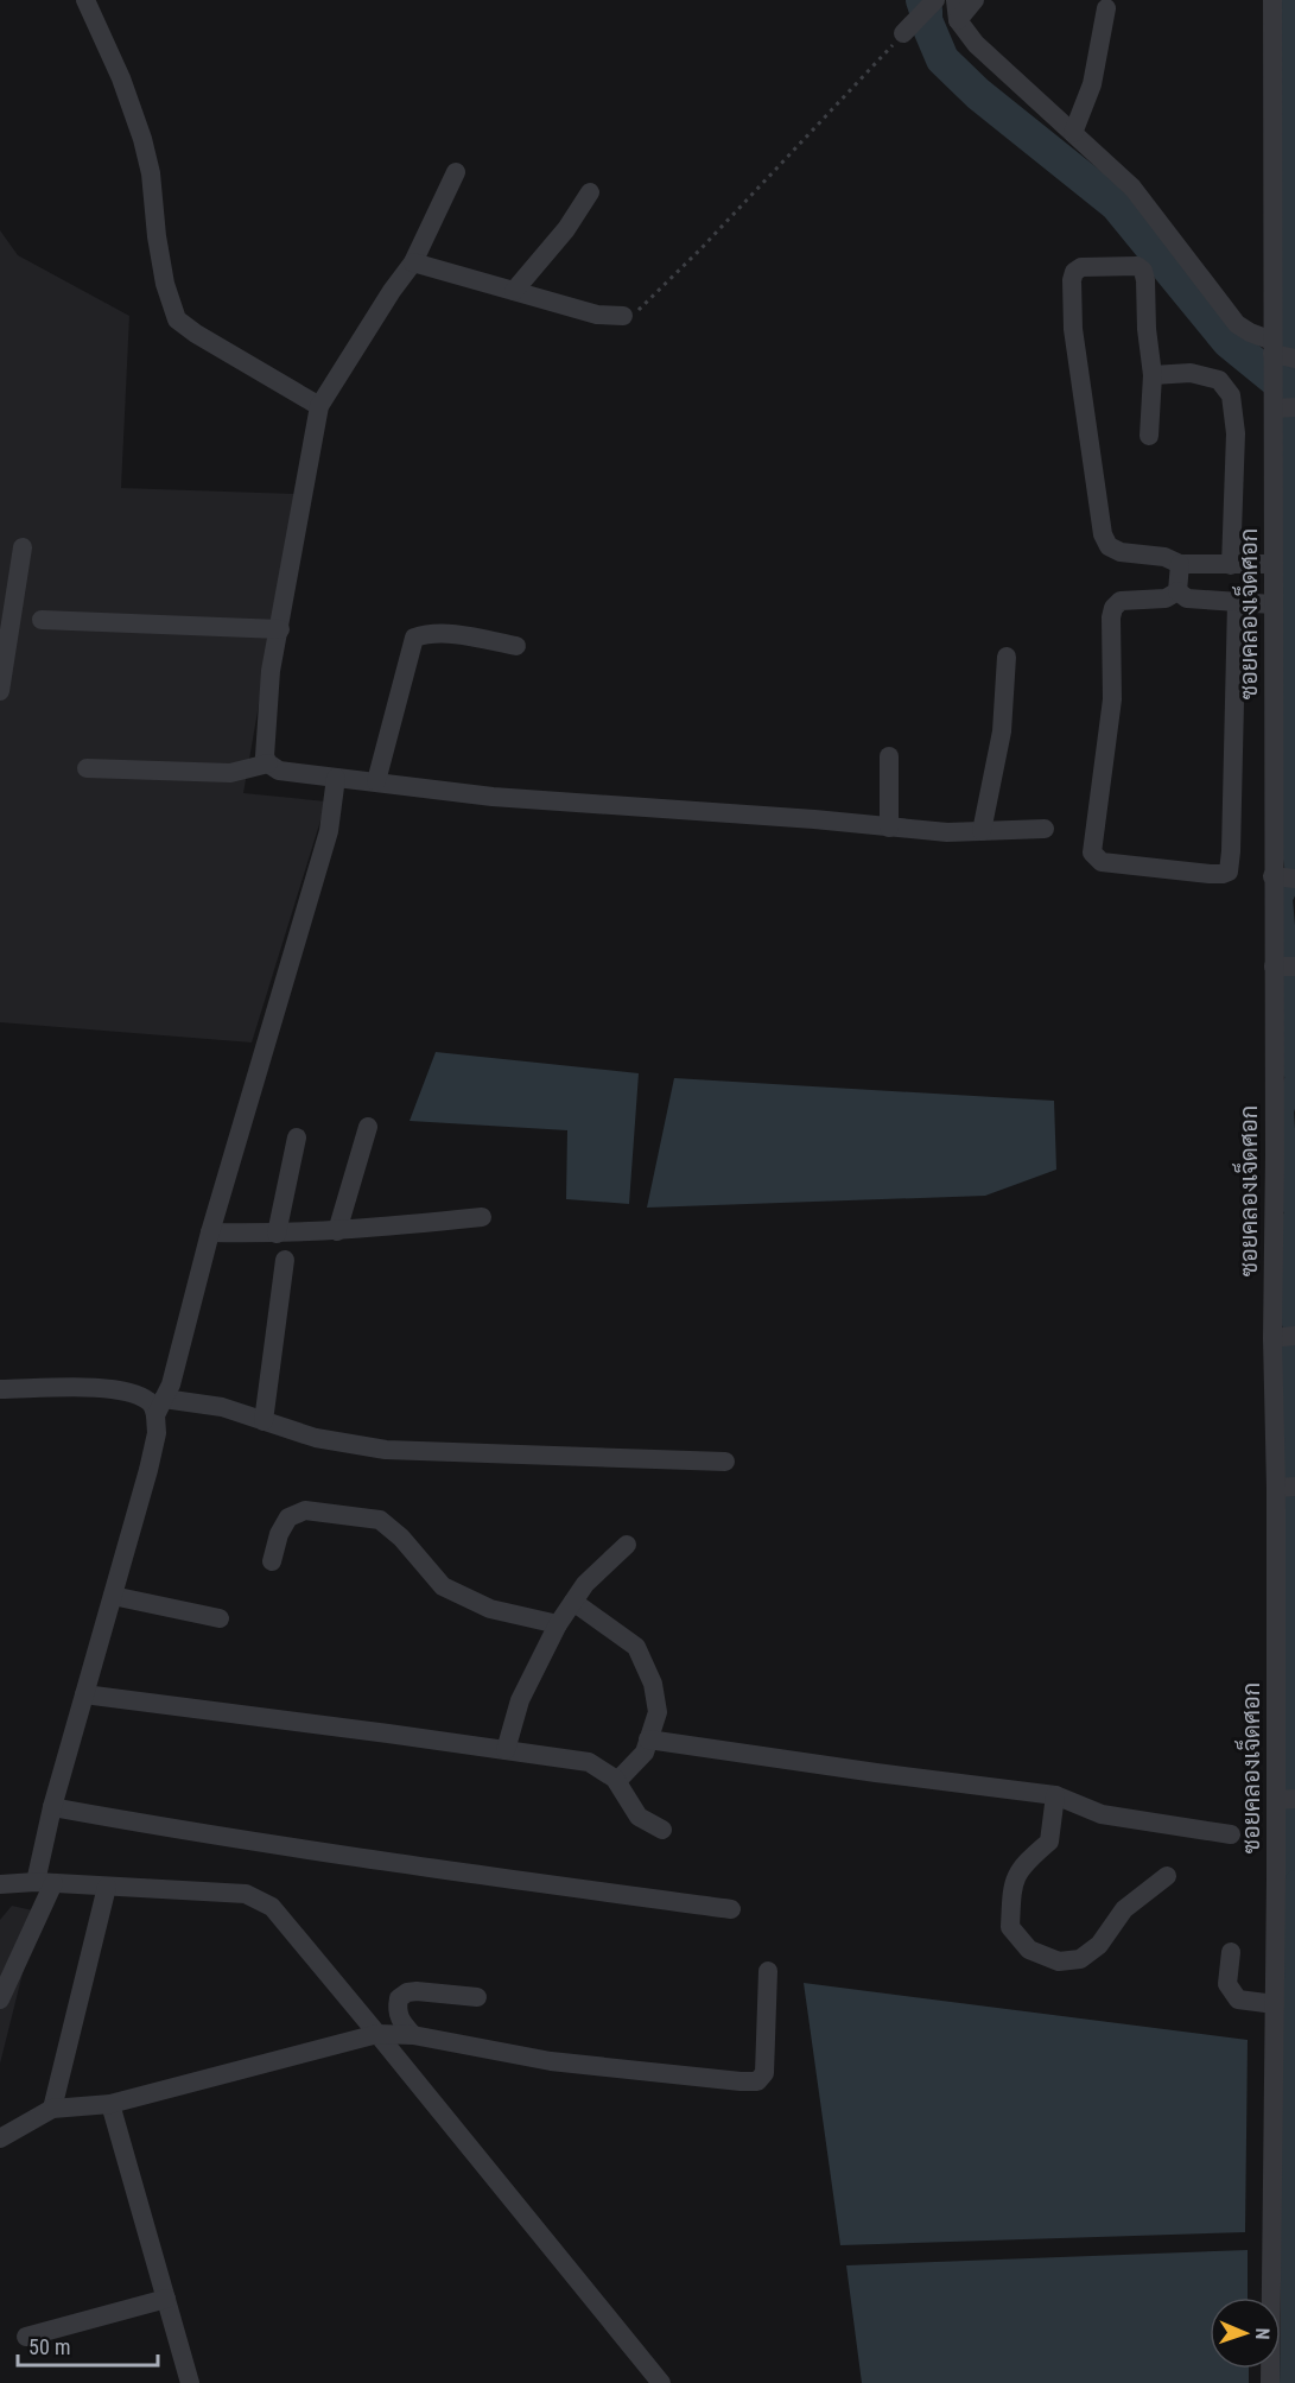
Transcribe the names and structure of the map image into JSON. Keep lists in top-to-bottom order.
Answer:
{
  "streets": {
    "street": ["ซอยคลองเจ็ดศอก"]
  },
  "scale_bar": "50 m",
  "north": "right"
}
